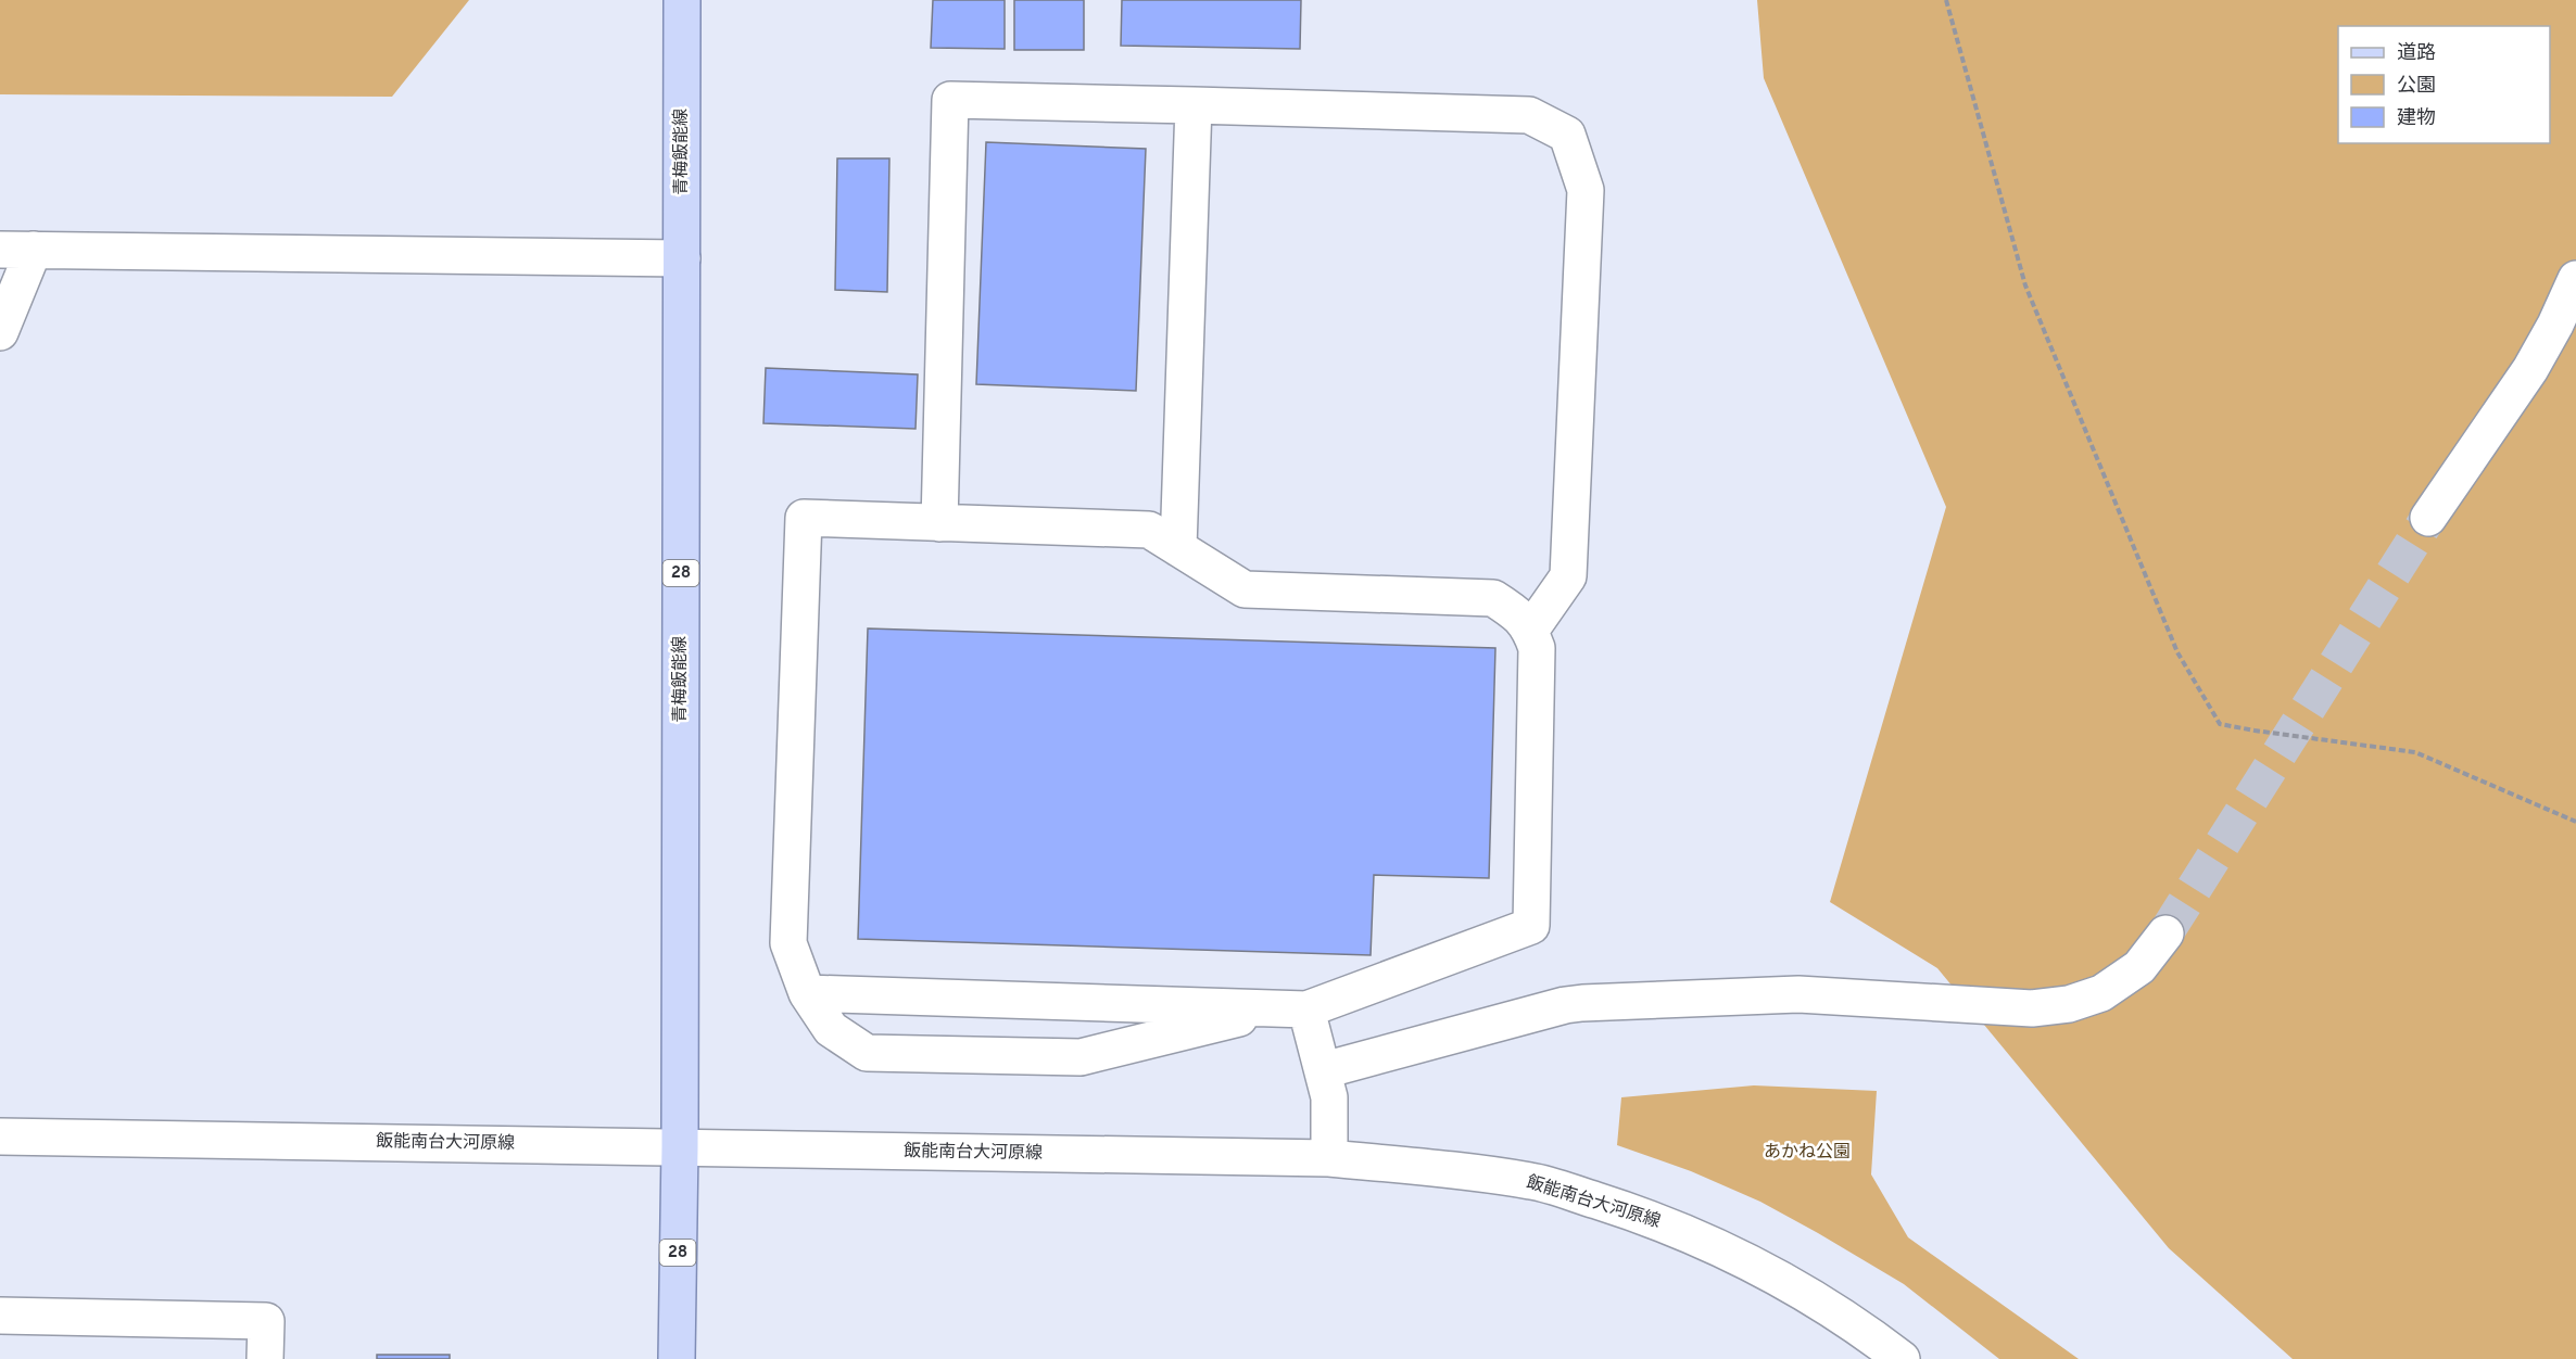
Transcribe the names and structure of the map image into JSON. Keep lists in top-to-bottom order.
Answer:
{
  "streets": {
    "main road": ["青梅飯能線", "28"],
    "street": ["飯能南台大河原線"]
  },
  "crossings": [
    ["青梅飯能線", "飯能南台大河原線"]
  ],
  "parks": ["あかね公園"],
  "legend": ["道路", "公園", "建物"]
}
